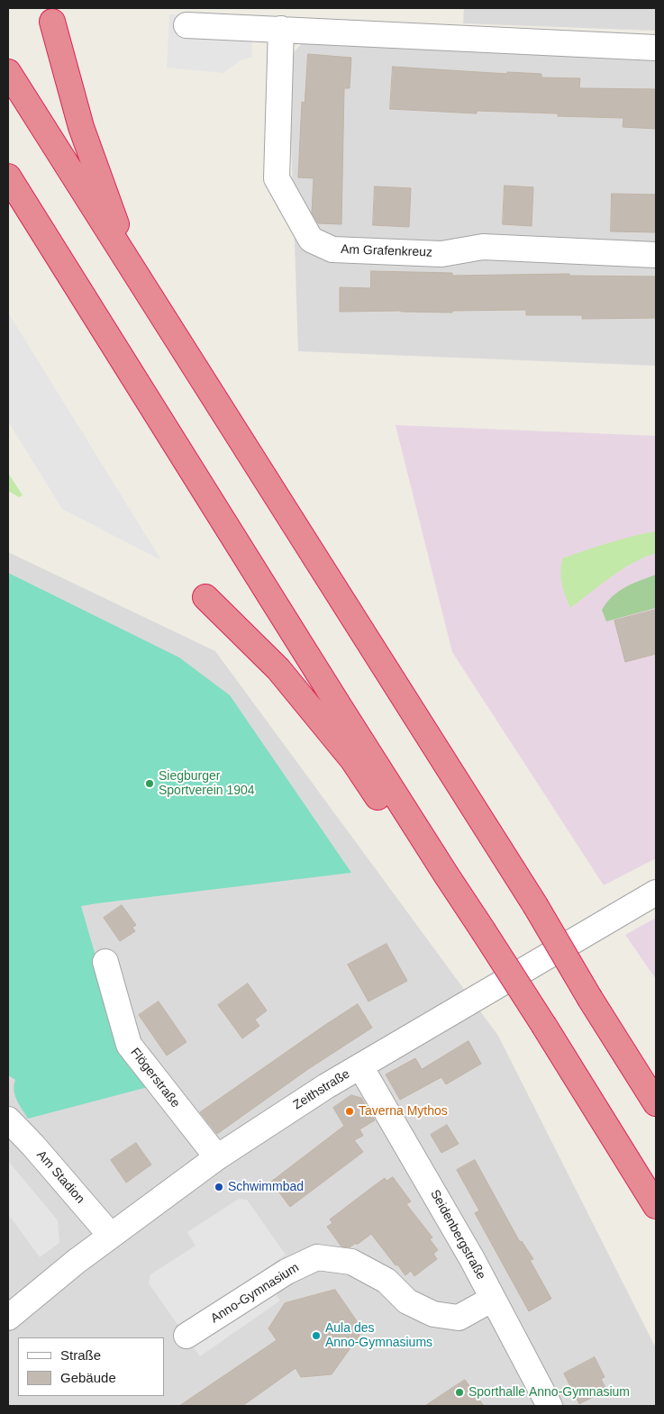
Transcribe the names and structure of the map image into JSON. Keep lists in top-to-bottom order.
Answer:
{
  "streets": {
    "street": [
      "Am Grafenkreuz",
      "Flögerstraße",
      "Zeithstraße",
      "Am Stadion",
      "Seidenbergstraße",
      "Anno-Gymnasium"
    ]
  },
  "crossings": [
    ["Flögerstraße", "Zeithstraße"],
    ["Zeithstraße", "Am Stadion"],
    ["Zeithstraße", "Seidenbergstraße"],
    ["Seidenbergstraße", "Anno-Gymnasium"]
  ],
  "places": [
    "Siegburger Sportverein 1904",
    "Taverna Mythos",
    "Schwimmbad",
    "Aula des Anno-Gymnasiums",
    "Sporthalle Anno-Gymnasium"
  ],
  "legend": ["Straße", "Gebäude"]
}
